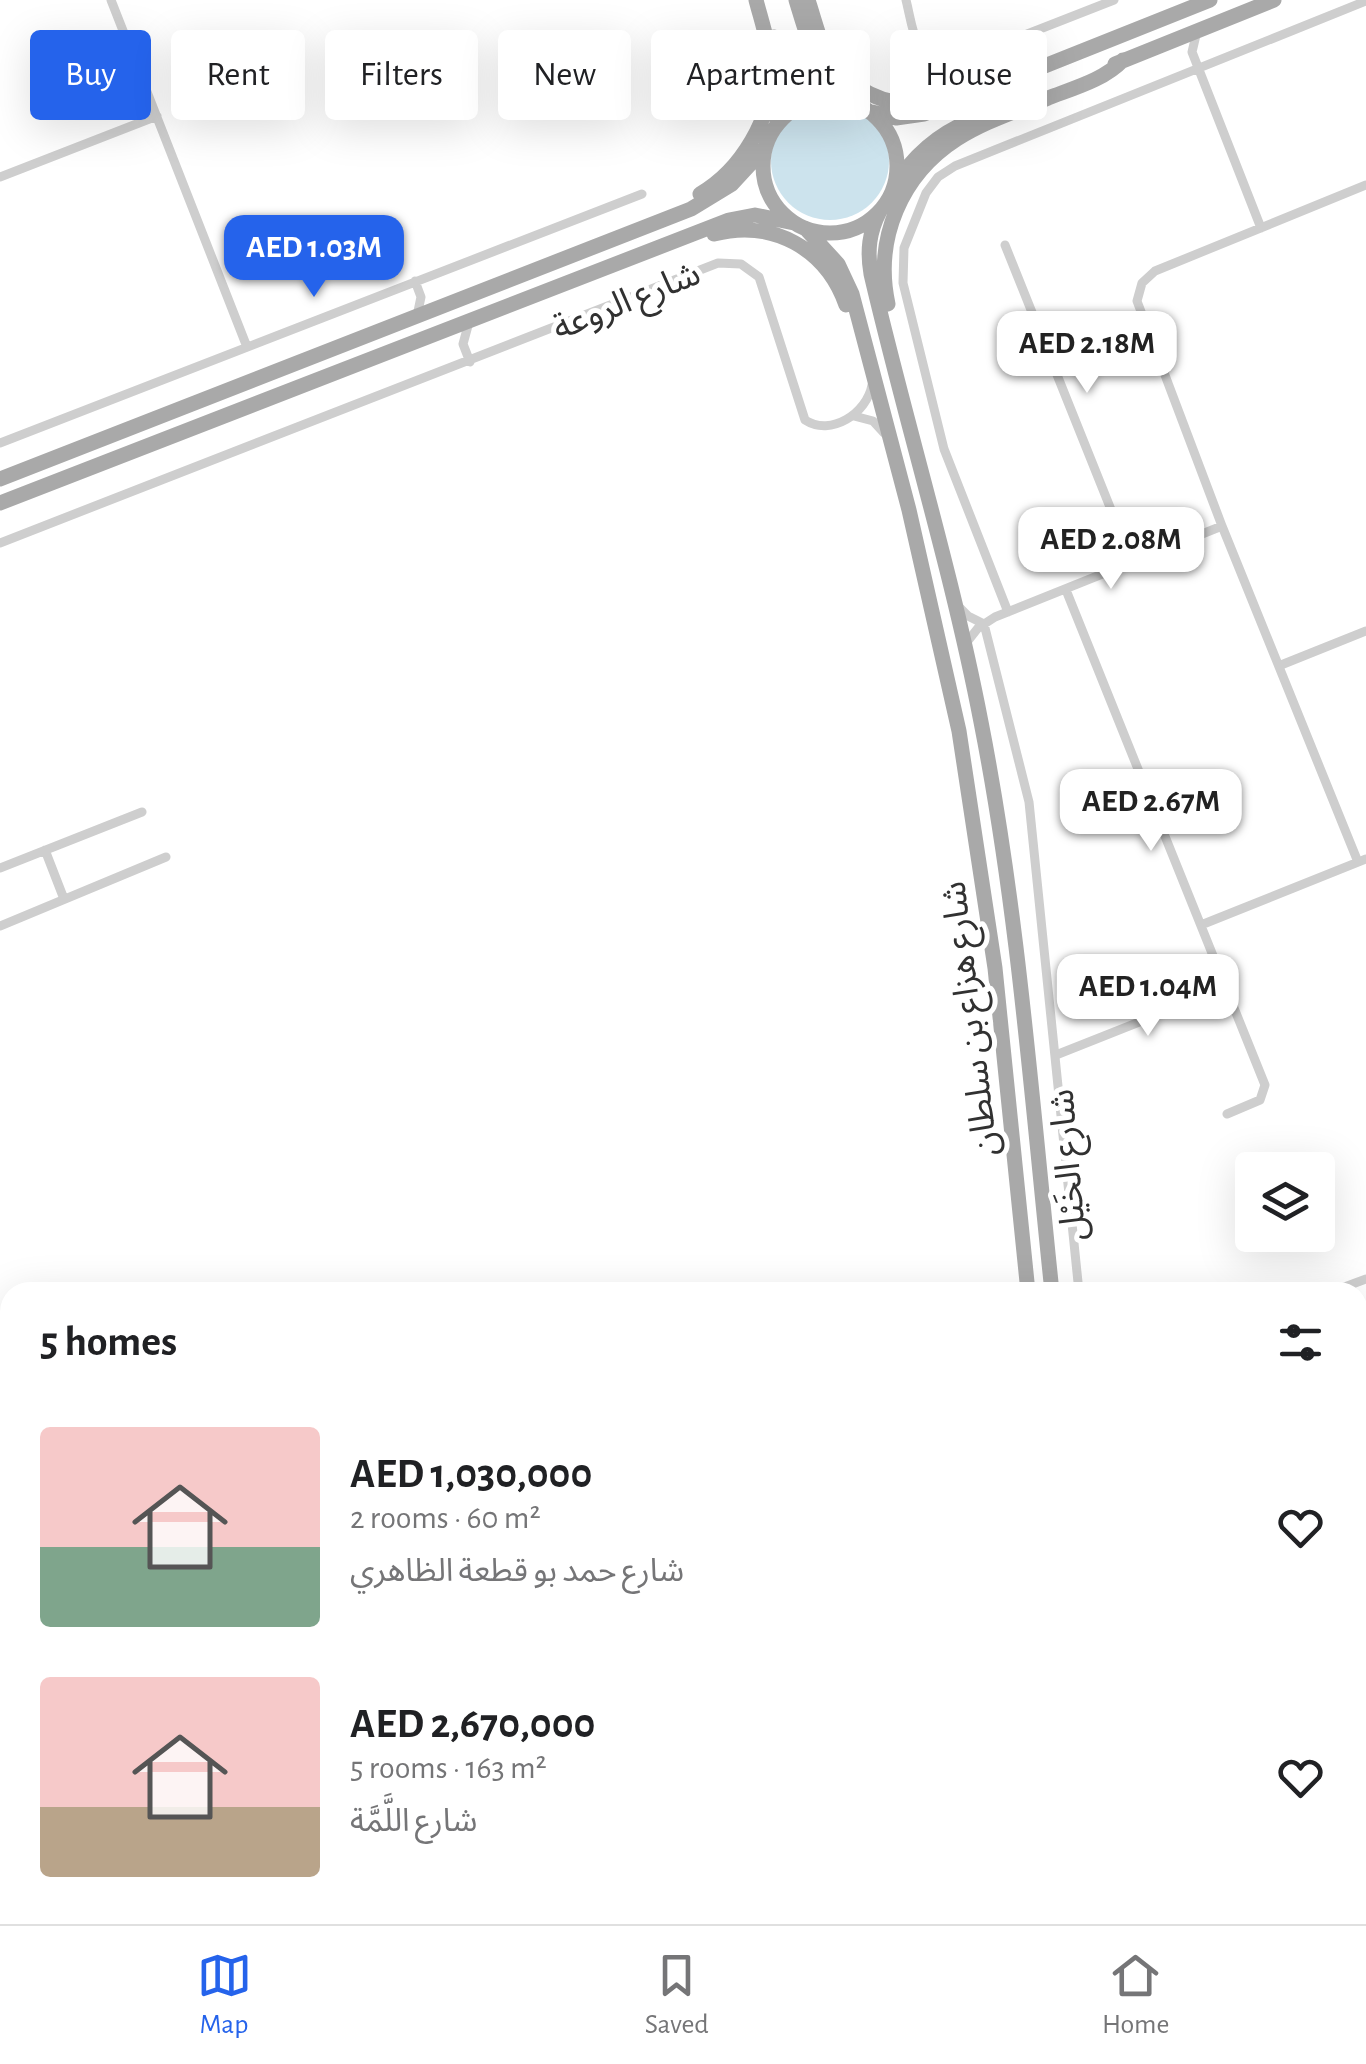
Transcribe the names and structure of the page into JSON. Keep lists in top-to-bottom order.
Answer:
{
  "streets": {
    "main road": ["شارع هزاع بن سلطان"],
    "street": ["شارع الروعة", "شارع الخَيْل"]
  },
  "page": {
    "chip": [
      "Buy",
      "Rent",
      "Filters",
      "New",
      "Apartment",
      "House"
    ],
    "price": [
      "AED 1.03M",
      "AED 2.18M",
      "AED 2.08M",
      "AED 2.67M",
      "AED 1.04M"
    ],
    "heading": "5 homes",
    "list": [
      {
        "name": "AED 1,030,000",
        "note": "2 rooms · 60 m² · شارع حمد بو قطعة الظاهري"
      },
      {
        "name": "AED 2,670,000",
        "note": "5 rooms · 163 m² · شارع اللَّمَّة"
      }
    ],
    "tabs": ["Map", "Saved", "Home"]
  }
}
